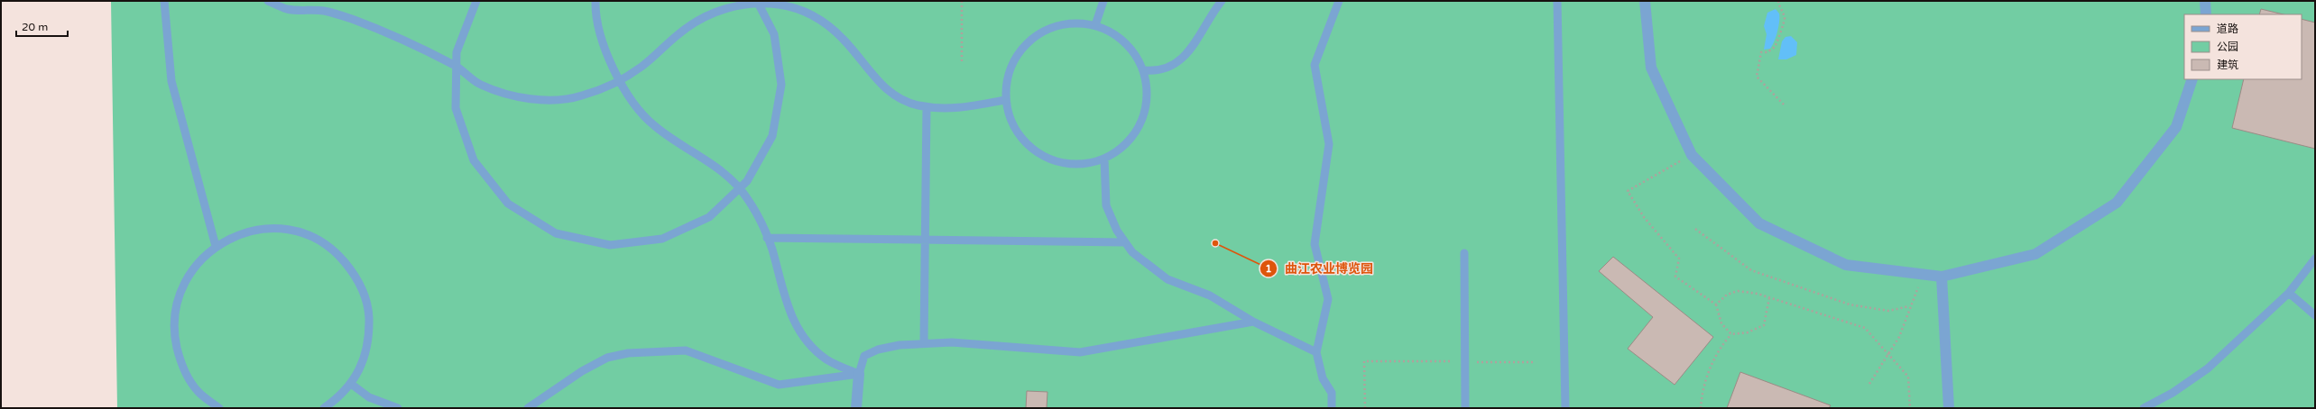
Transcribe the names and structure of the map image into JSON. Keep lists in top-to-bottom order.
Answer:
{
  "places": ["曲江农业博览园"],
  "legend": ["道路", "公园", "建筑"],
  "scale_bar": "20 m"
}
